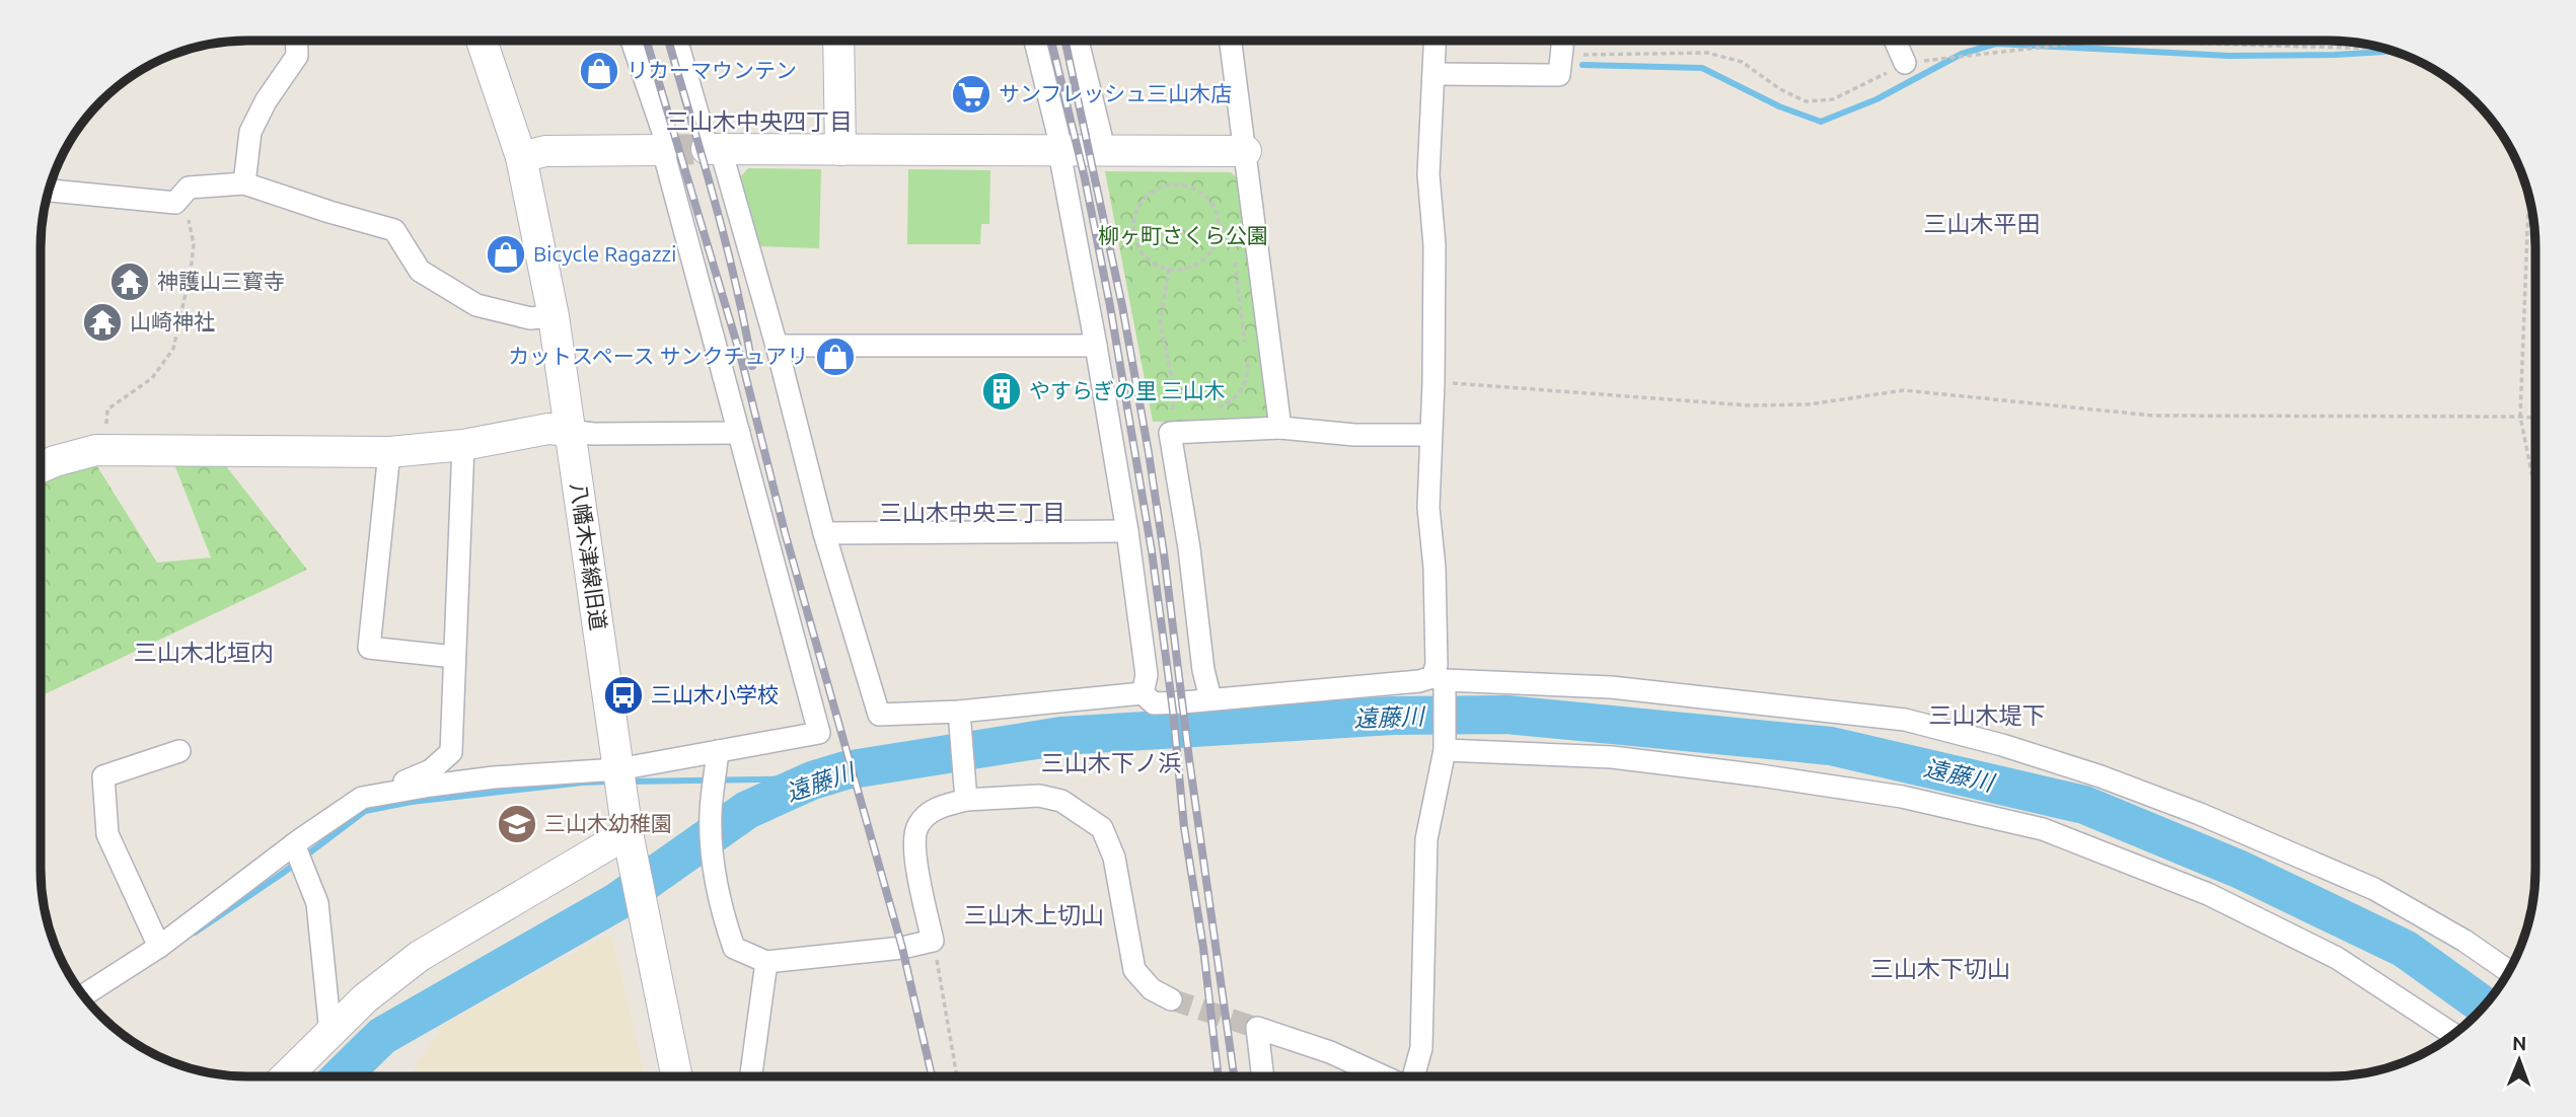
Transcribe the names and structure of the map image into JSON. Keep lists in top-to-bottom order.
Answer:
{
  "streets": {
    "street": ["八幡木津線旧道"]
  },
  "districts": [
    "三山木中央四丁目",
    "三山木平田",
    "三山木中央三丁目",
    "三山木北垣内",
    "三山木堤下",
    "三山木下ノ浜",
    "三山木上切山",
    "三山木下切山"
  ],
  "water": ["遠藤川"],
  "parks": ["柳ヶ町さくら公園"],
  "places": {
    "shop": ["リカーマウンテン", "Bicycle Ragazzi", "カットスペース サンクチュアリ"],
    "supermarket": ["サンフレッシュ三山木店"],
    "temple": ["神護山三寳寺", "山崎神社"],
    "building": ["やすらぎの里 三山木"],
    "bus stop": ["三山木小学校"],
    "school or university": ["三山木幼稚園"]
  },
  "north": "top"
}
